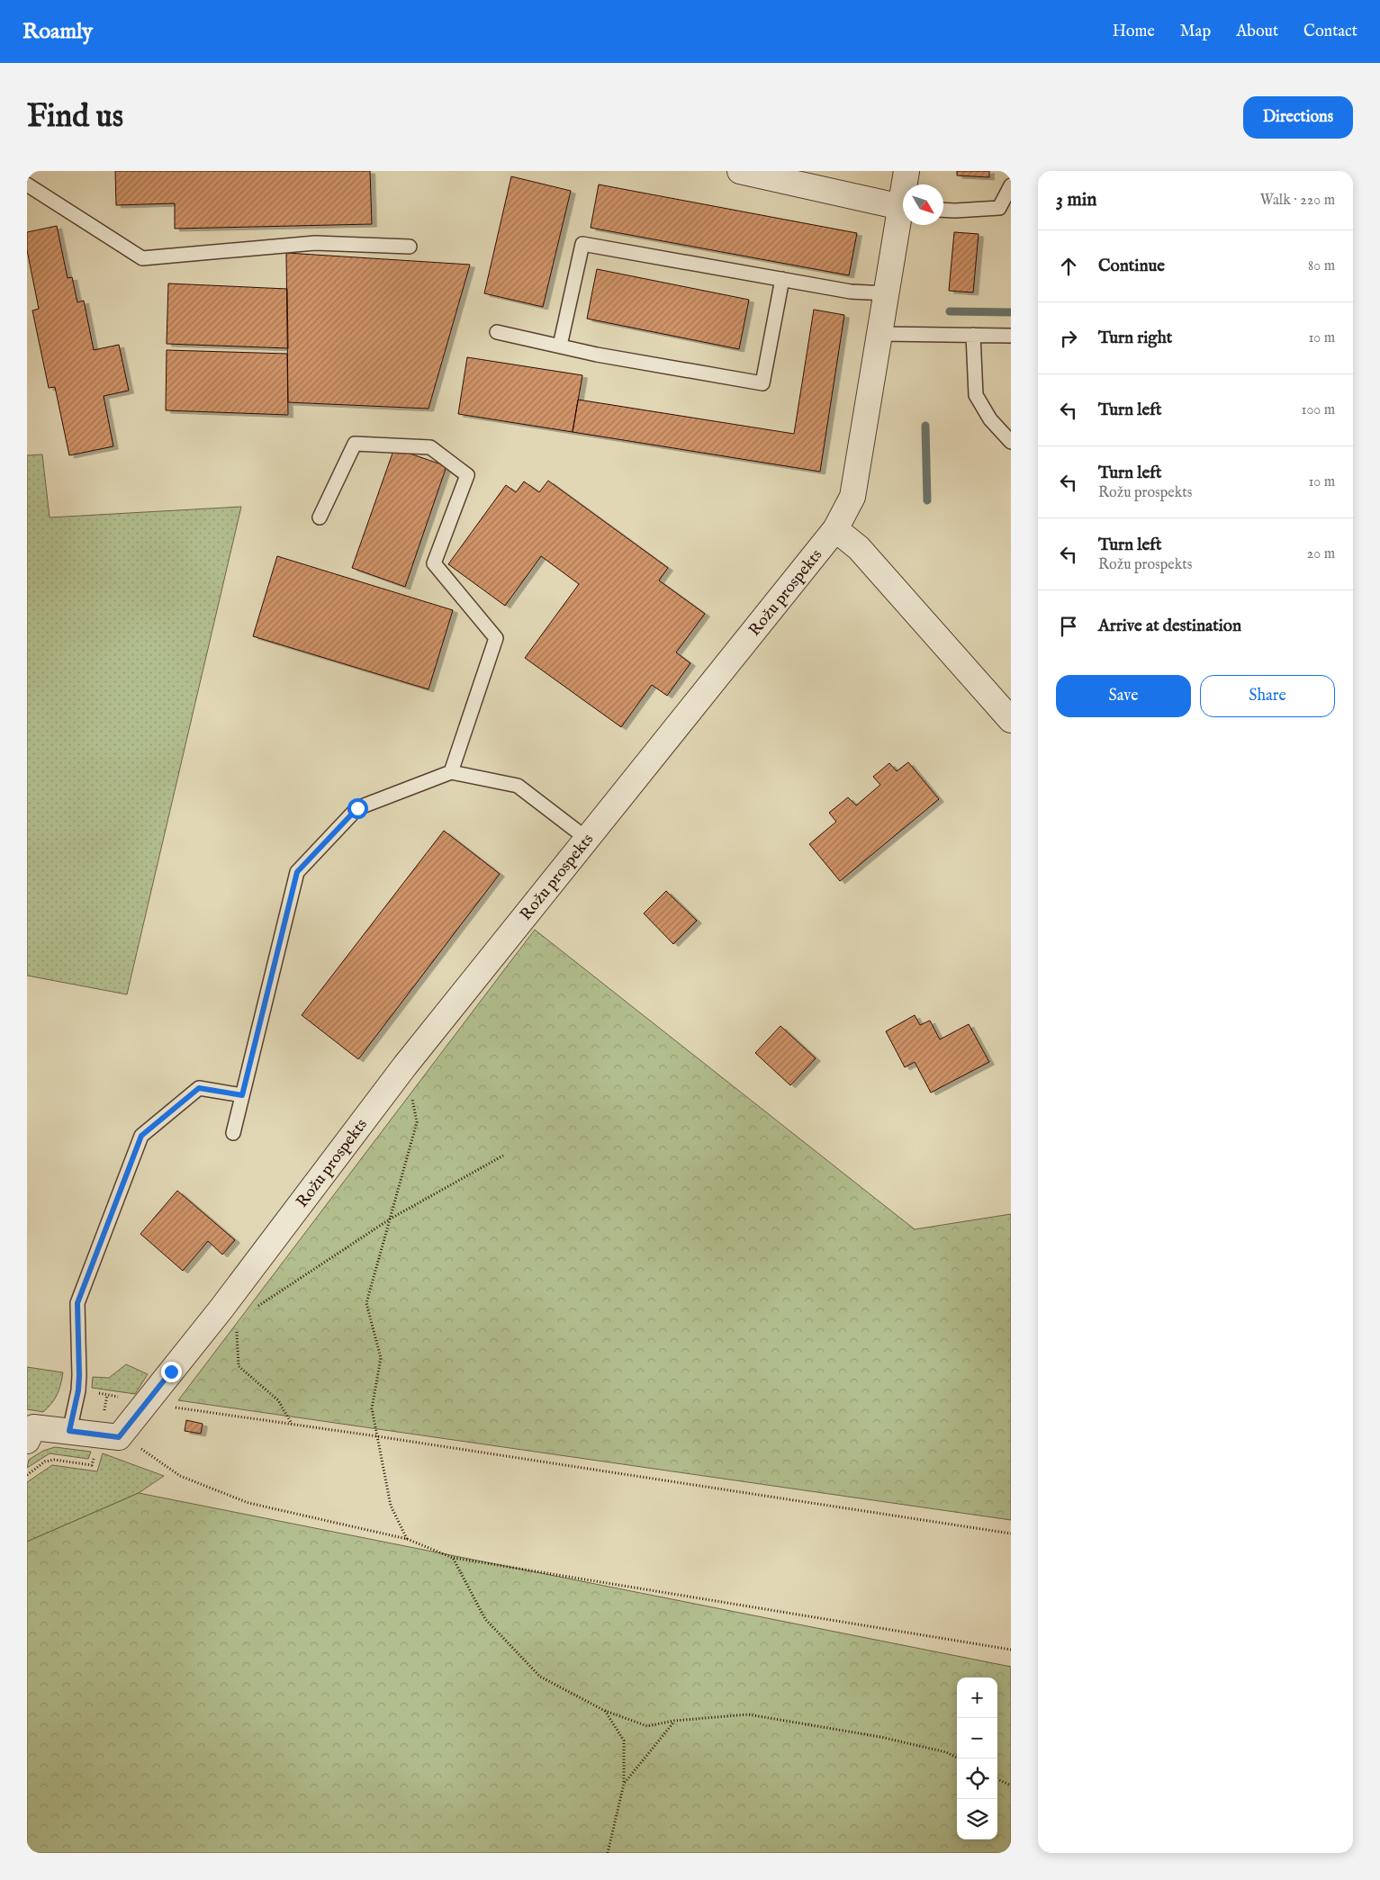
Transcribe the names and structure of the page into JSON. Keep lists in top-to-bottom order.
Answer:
{
  "streets": {
    "street": ["Rožu prospekts"]
  },
  "north": "bottom right",
  "page": {
    "header": "Roamly",
    "nav": [
      "Home",
      "Map",
      "About",
      "Contact"
    ],
    "buttons": [
      "Directions",
      ["Save", "Share"]
    ],
    "title": "Find us",
    "heading": ["3 min", "Walk · 220 m"],
    "list": [
      ["Continue", "80 m"],
      ["Turn right", "10 m"],
      ["Turn left", "100 m"],
      ["Turn left", "Rožu prospekts", "10 m"],
      ["Turn left", "Rožu prospekts", "20 m"],
      "Arrive at destination"
    ],
    "map_buttons": ["+", "−"]
  }
}
